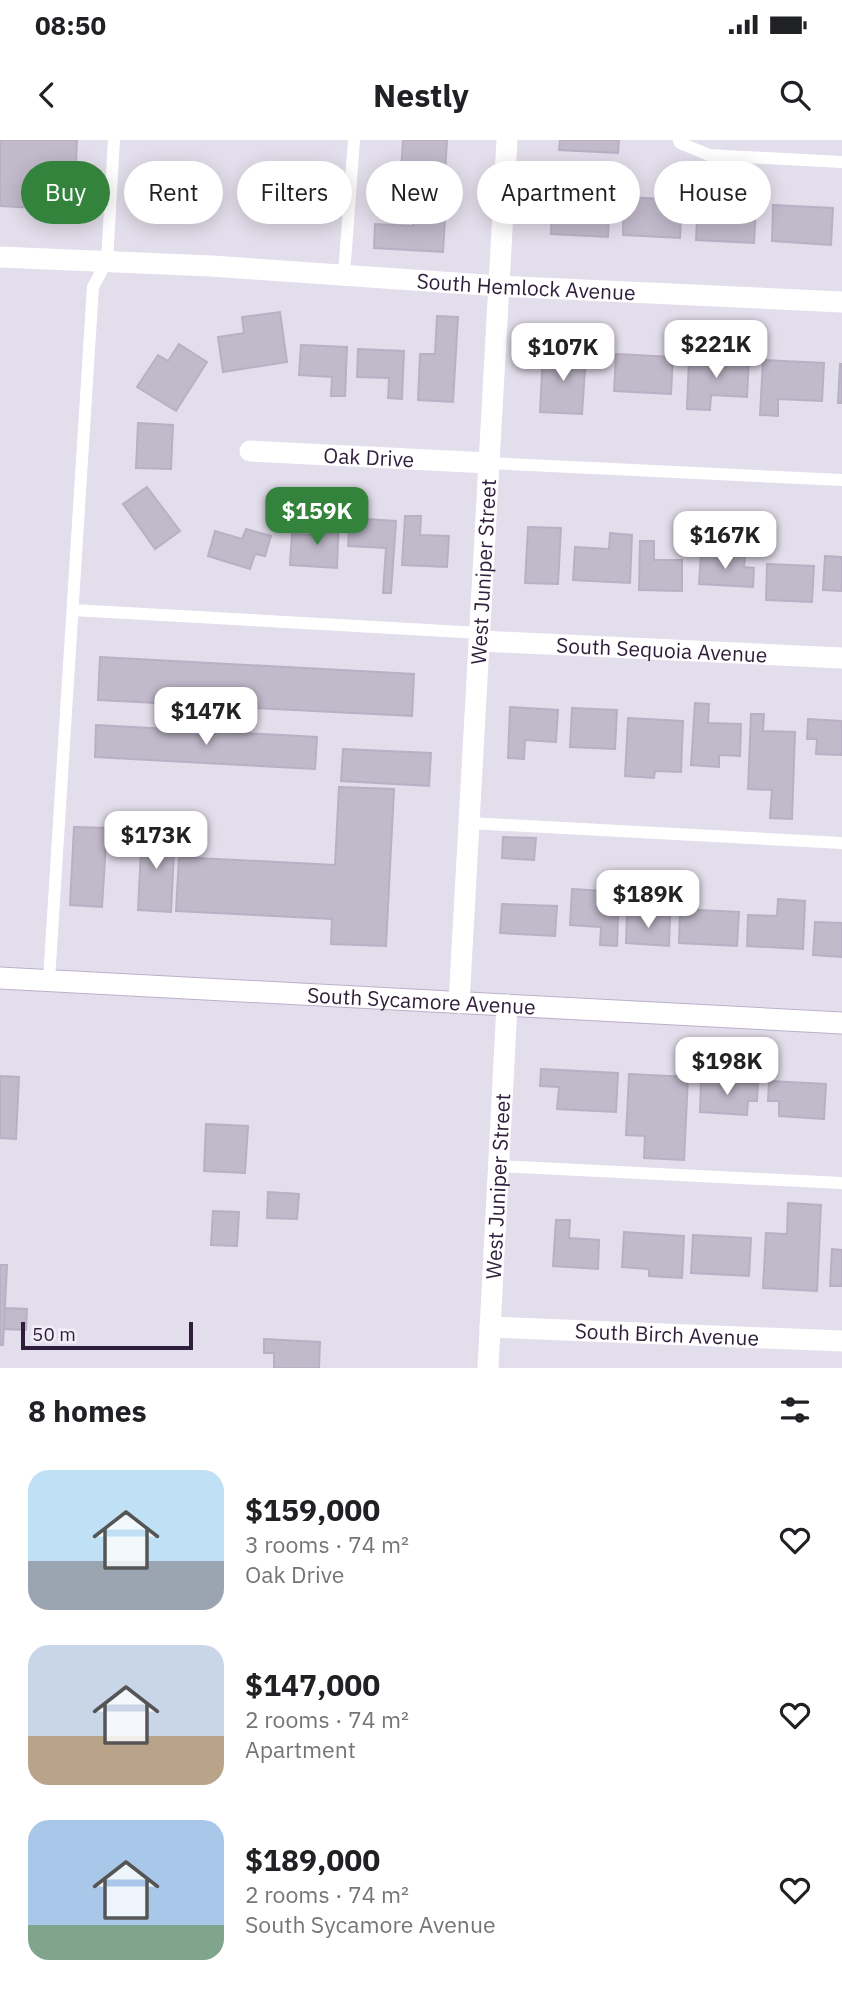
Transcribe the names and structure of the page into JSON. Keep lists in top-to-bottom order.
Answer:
{
  "streets": {
    "street": [
      "South Hemlock Avenue",
      "Oak Drive",
      "West Juniper Street",
      "South Sequoia Avenue",
      "South Sycamore Avenue",
      "South Birch Avenue"
    ]
  },
  "crossings": [
    ["South Hemlock Avenue", "West Juniper Street"],
    ["Oak Drive", "West Juniper Street"],
    ["West Juniper Street", "South Sequoia Avenue"],
    ["West Juniper Street", "South Sycamore Avenue"],
    ["West Juniper Street", "South Birch Avenue"]
  ],
  "scale_bar": "50 m",
  "page": {
    "status": "08:50",
    "header": "Nestly",
    "chip": [
      "Buy",
      "Rent",
      "Filters",
      "New",
      "Apartment",
      "House"
    ],
    "price": [
      "$221K",
      "$107K",
      "$159K",
      "$167K",
      "$147K",
      "$173K",
      "$189K",
      "$198K"
    ],
    "scale": "50 m",
    "heading": "8 homes",
    "list": [
      {
        "name": "$159,000",
        "note": "3 rooms · 74 m² · Oak Drive"
      },
      {
        "name": "$147,000",
        "note": "2 rooms · 74 m² · Apartment"
      },
      {
        "name": "$189,000",
        "note": "2 rooms · 74 m² · South Sycamore Avenue"
      }
    ]
  }
}
